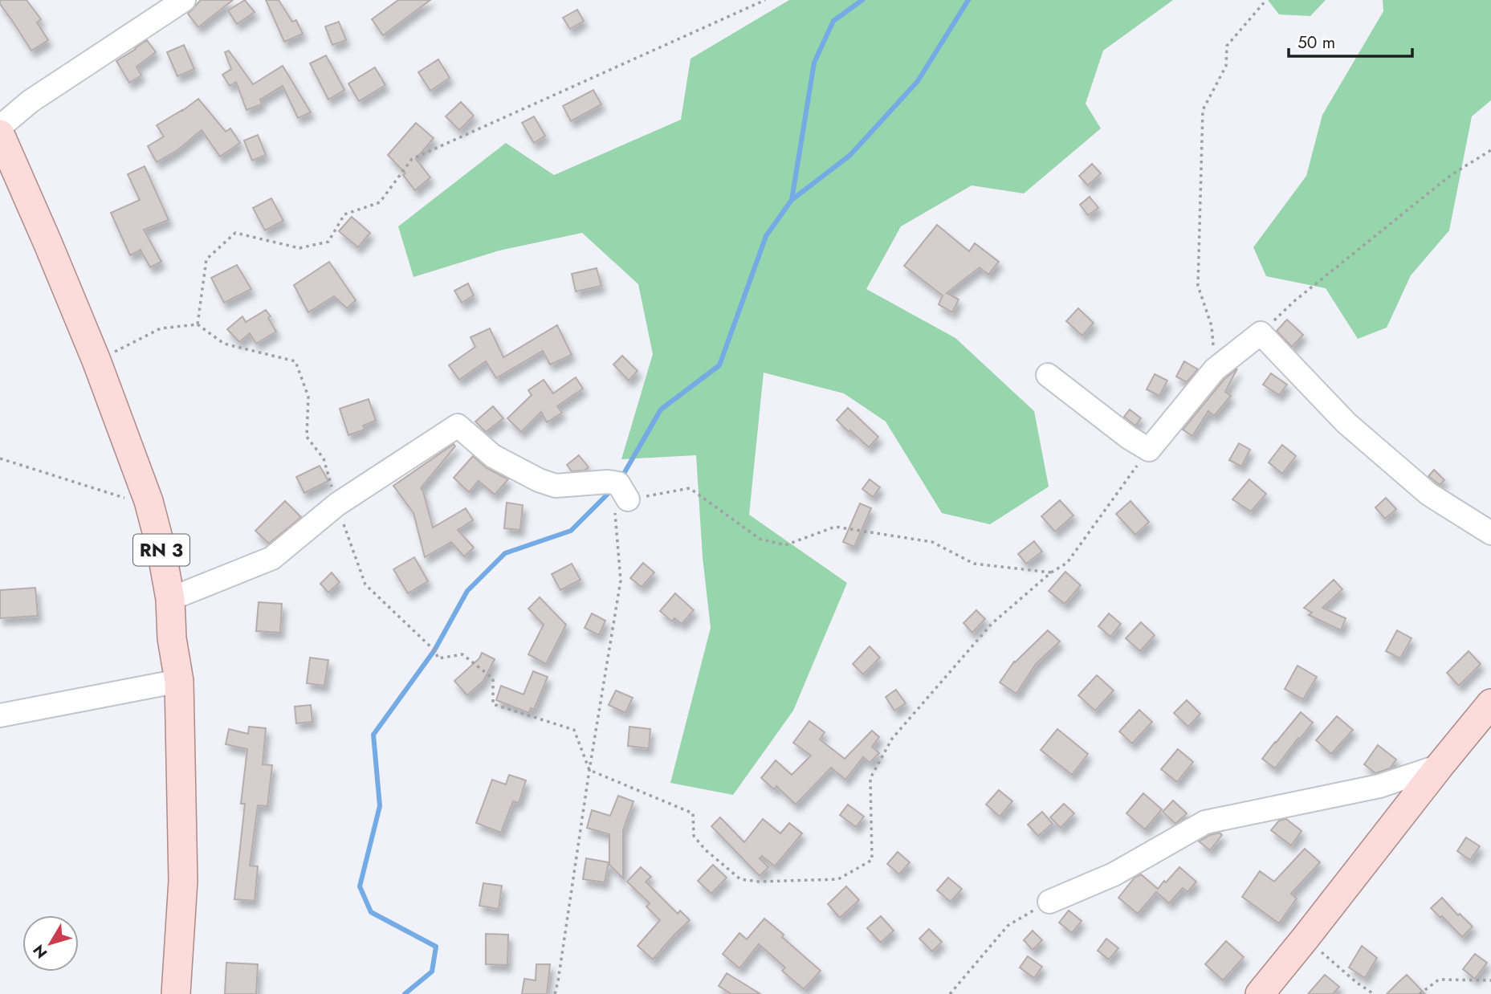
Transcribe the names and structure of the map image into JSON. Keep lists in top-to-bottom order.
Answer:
{
  "streets": {
    "main road": ["RN 3"]
  },
  "scale_bar": "50 m",
  "north": "bottom left"
}
